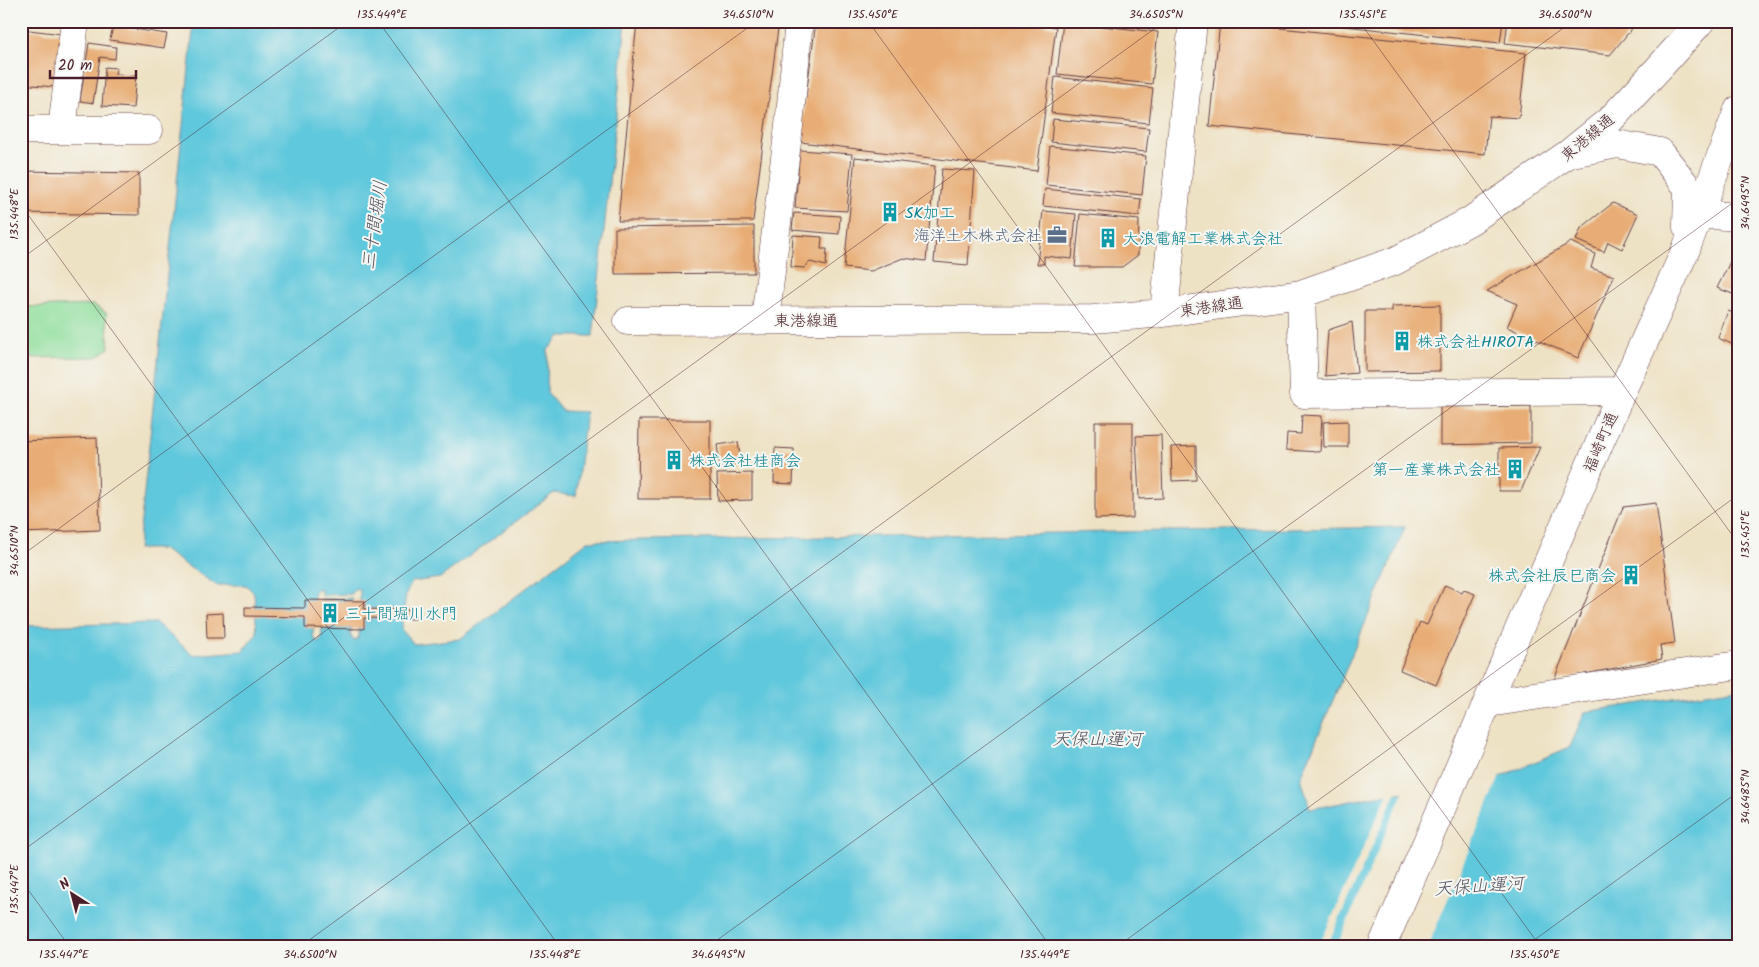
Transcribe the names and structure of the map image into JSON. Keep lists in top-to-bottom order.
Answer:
{
  "streets": {
    "street": ["東港線通", "福崎町通"]
  },
  "water": ["三十間堀川", "天保山運河"],
  "places": {
    "building": [
      "SK加工",
      "大浪電解工業株式会社",
      "株式会社HIROTA",
      "株式会社桂商会",
      "第一産業株式会社",
      "株式会社辰巳商会",
      "三十間堀川水門"
    ],
    "office": ["海洋土木株式会社"]
  },
  "scale_bar": "20 m",
  "north": "top left",
  "coordinates": [
    "135.449°E",
    "34.6510°N",
    "135.450°E",
    "34.6505°N",
    "135.451°E",
    "34.6500°N",
    "34.6495°N",
    "135.448°E",
    "34.6485°N",
    "135.447°E"
  ]
}
